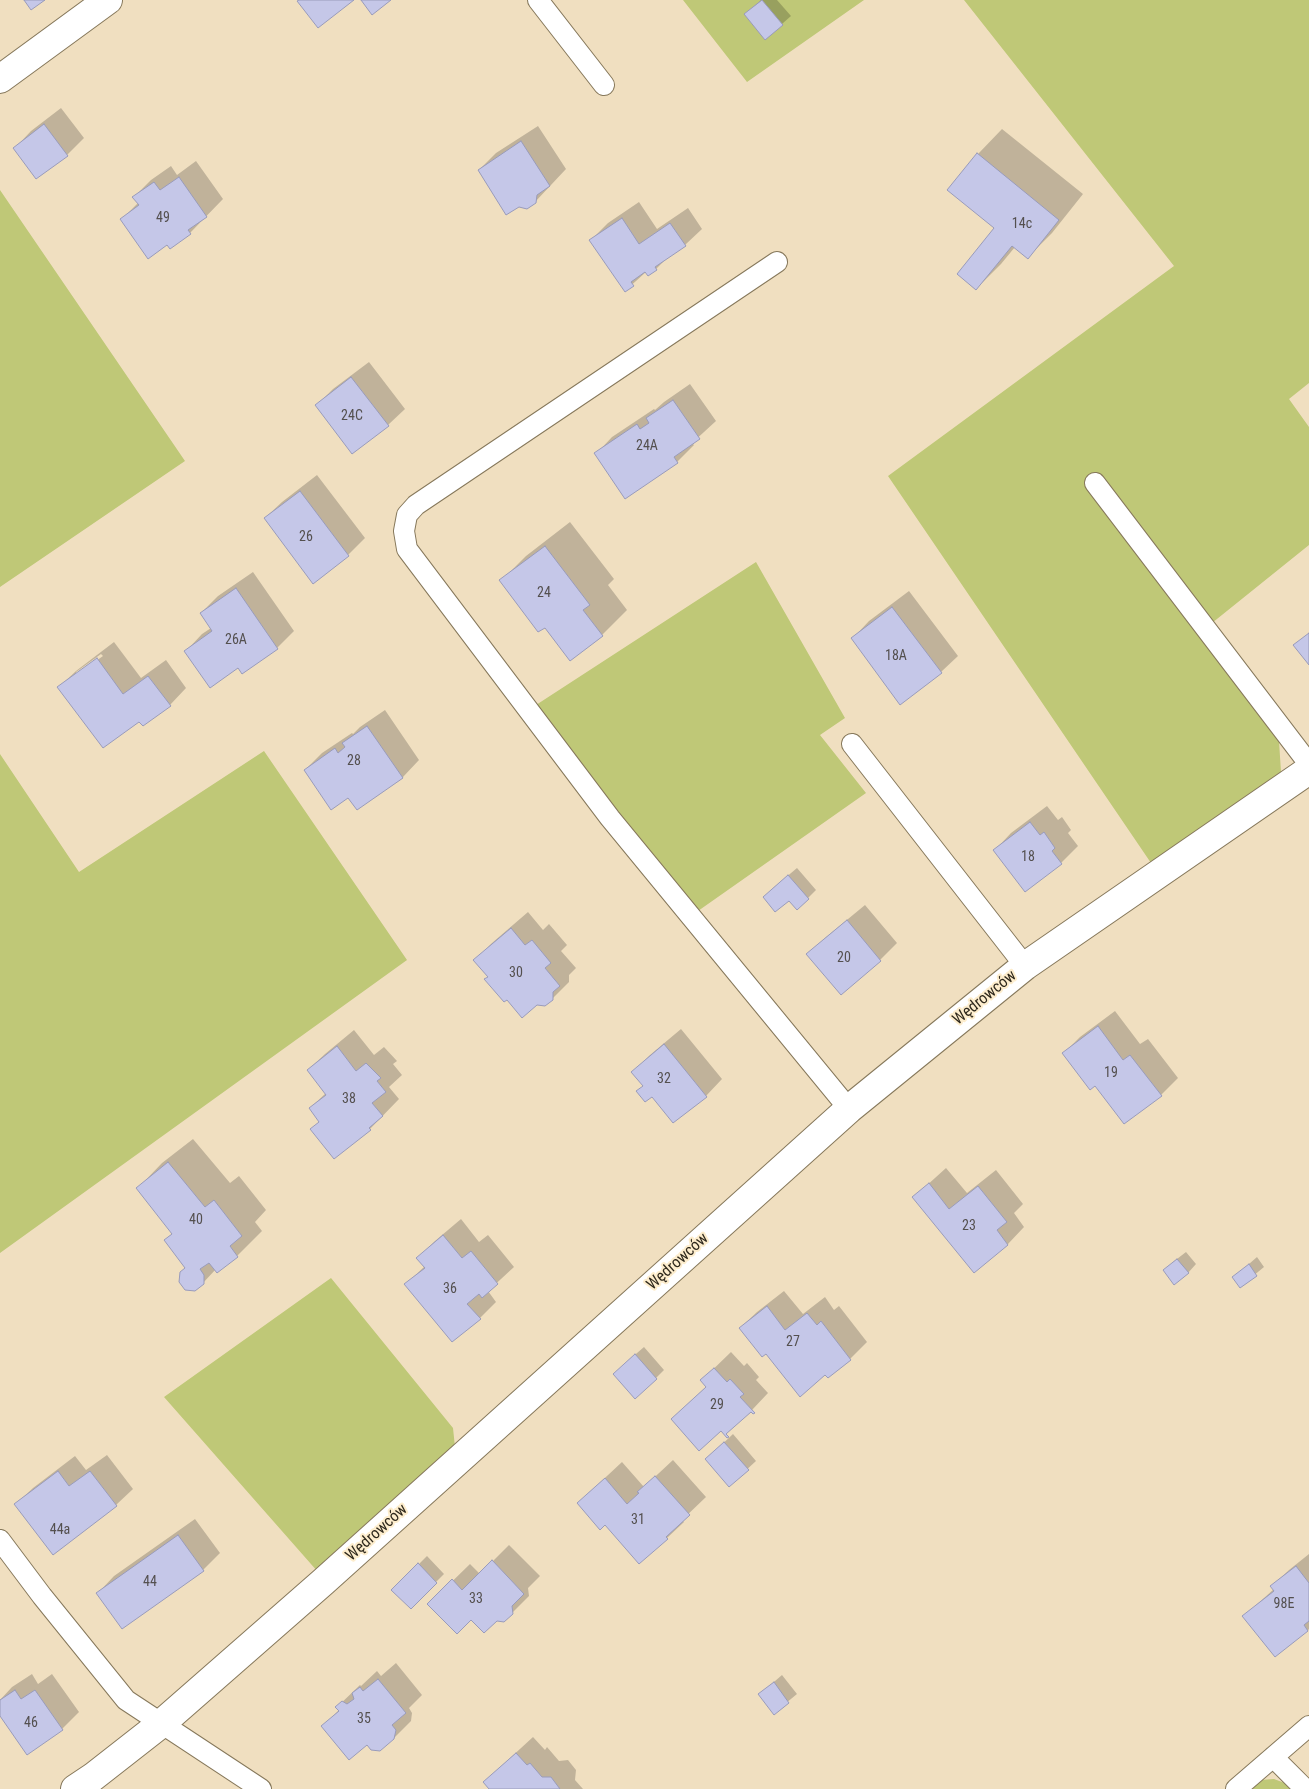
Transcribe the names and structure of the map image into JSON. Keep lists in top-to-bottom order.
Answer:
{
  "streets": {
    "street": ["Wędrowców"]
  },
  "house_numbers": [
    "49",
    "14c",
    "24C",
    "24A",
    "26",
    "24",
    "26A",
    "18A",
    "28",
    "18",
    "20",
    "30",
    "19",
    "32",
    "38",
    "40",
    "23",
    "36",
    "27",
    "29",
    "31",
    "44a",
    "44",
    "33",
    "98E",
    "35",
    "46"
  ]
}
